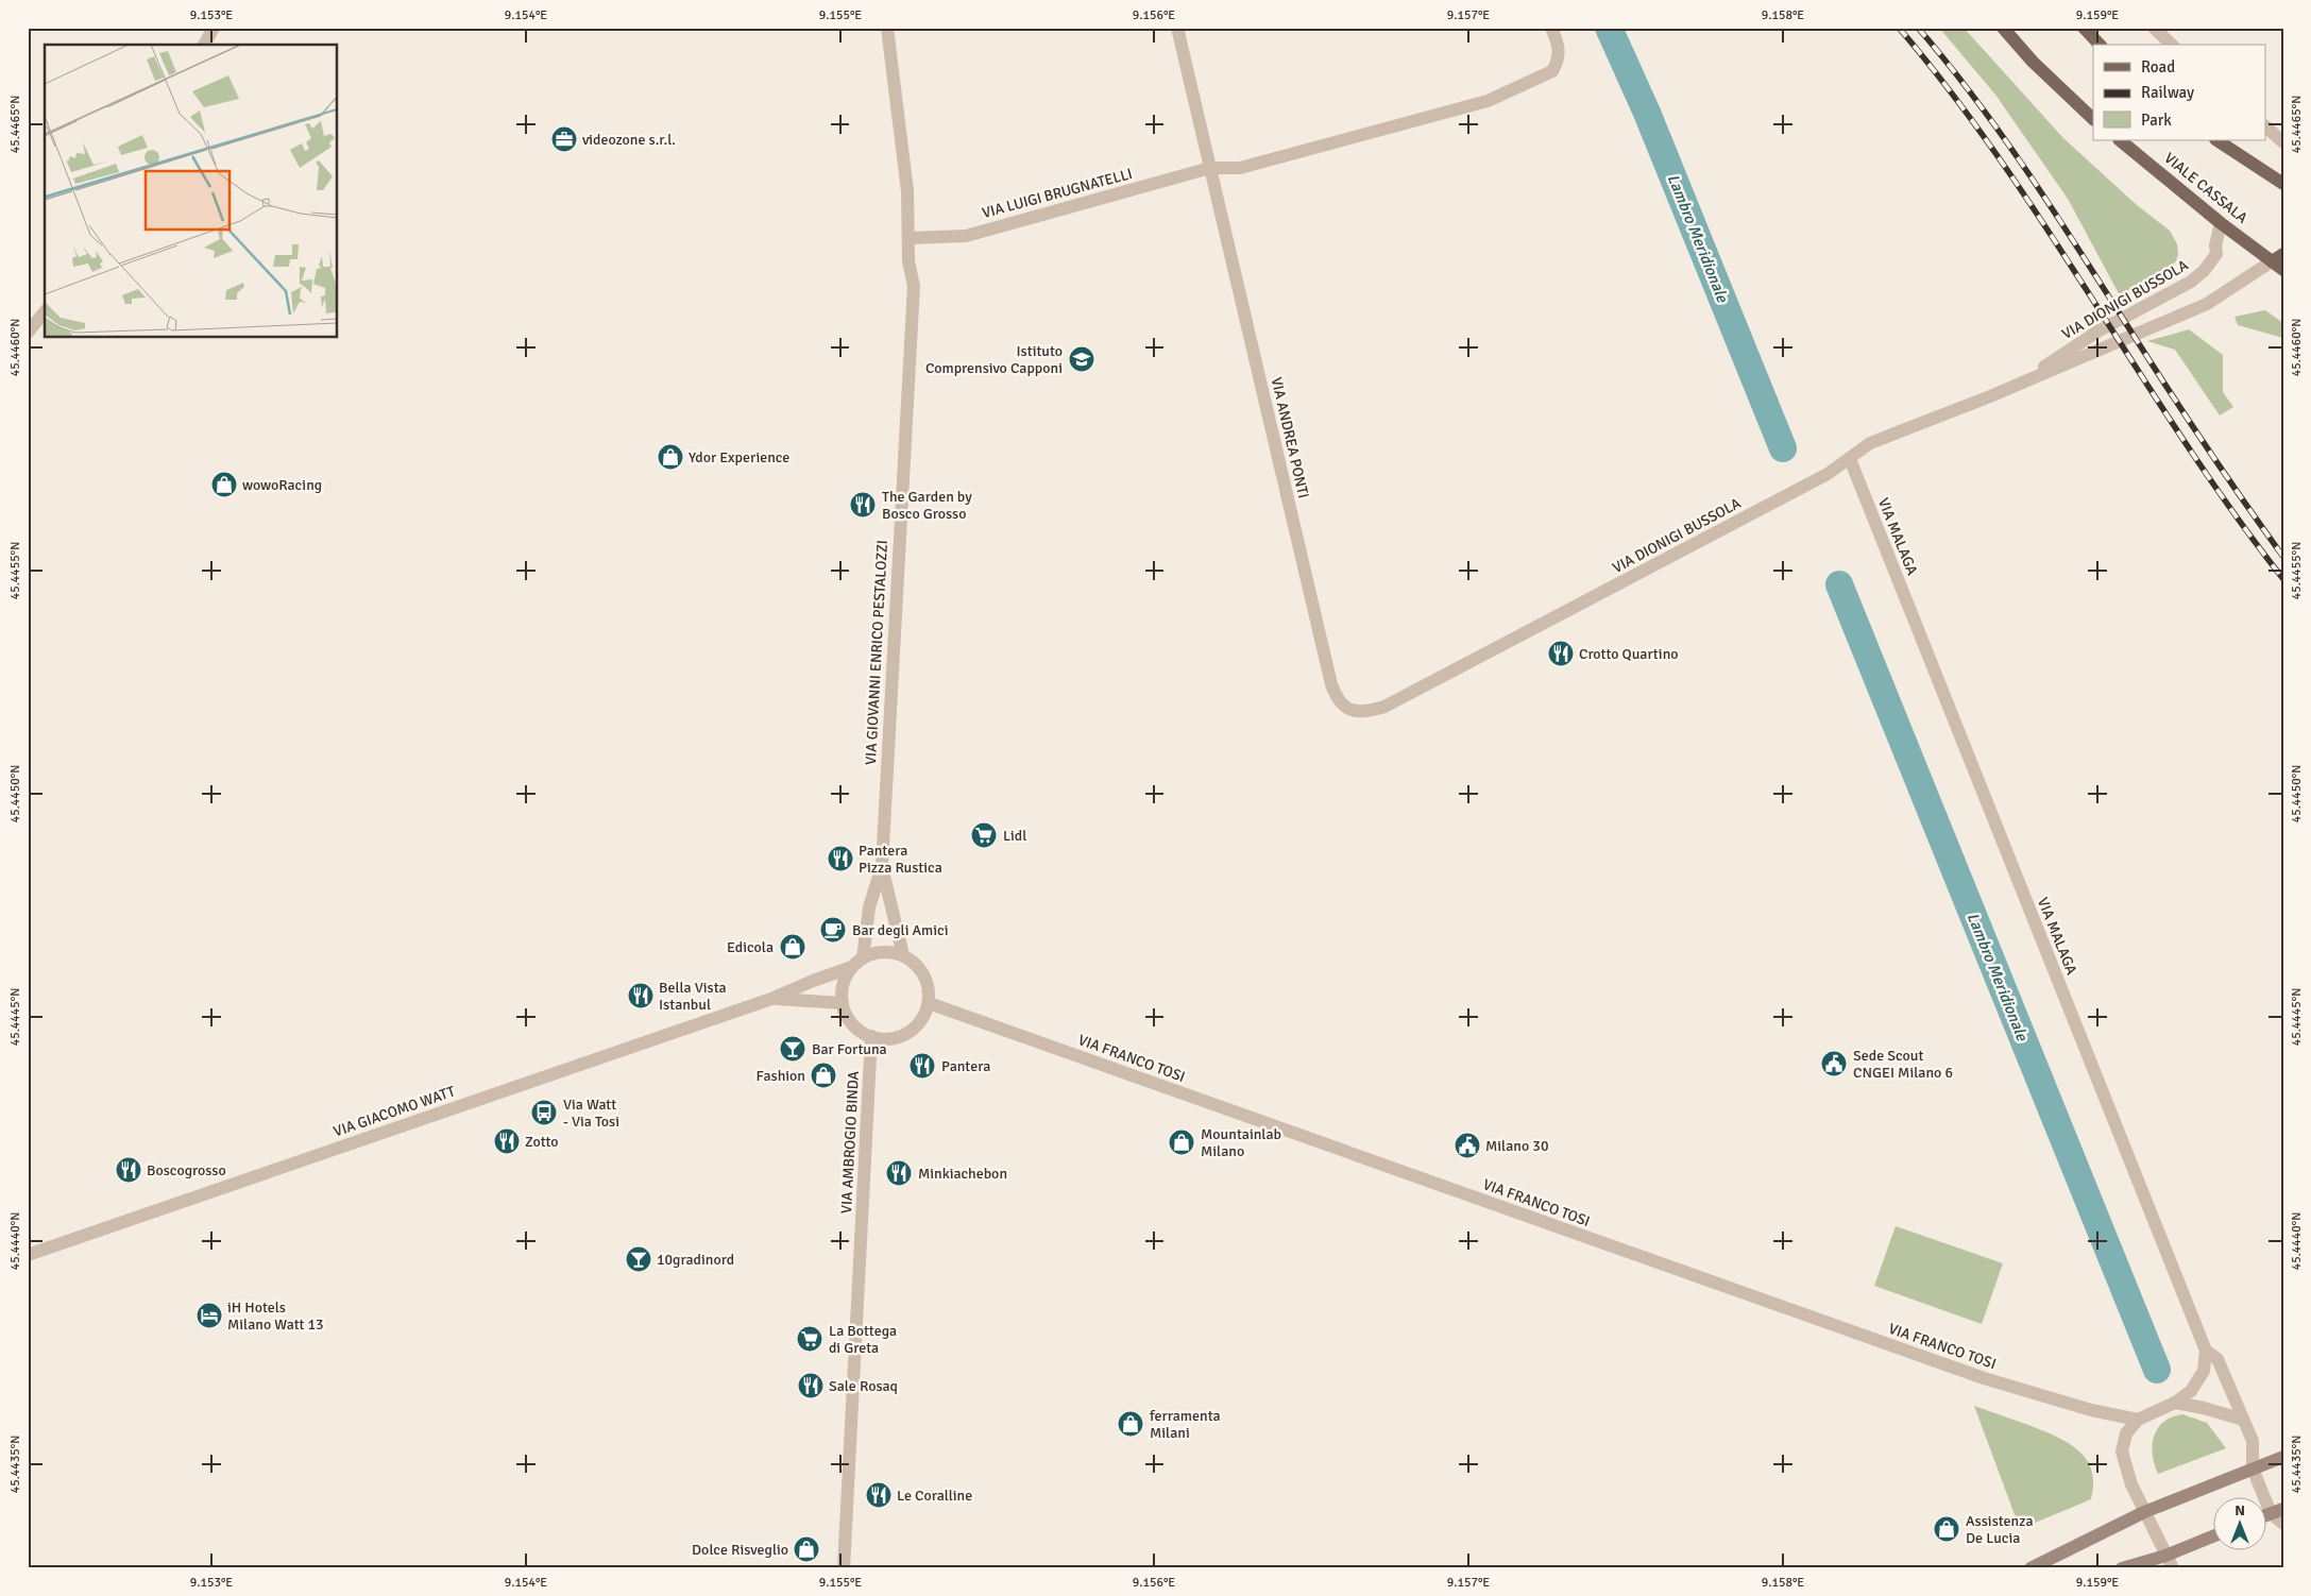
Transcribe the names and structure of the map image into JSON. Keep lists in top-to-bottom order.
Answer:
{
  "streets": {
    "main road": ["VIALE CASSALA"],
    "street": [
      "VIA LUIGI BRUGNATELLI",
      "VIA DIONIGI BUSSOLA",
      "VIA ANDREA PONTI",
      "VIA MALAGA",
      "VIA GIOVANNI ENRICO PESTALOZZI",
      "VIA FRANCO TOSI",
      "VIA GIACOMO WATT",
      "VIA AMBROGIO BINDA"
    ]
  },
  "crossings": [
    ["VIALE CASSALA", "VIA DIONIGI BUSSOLA"],
    ["VIA LUIGI BRUGNATELLI", "VIA ANDREA PONTI"],
    ["VIA LUIGI BRUGNATELLI", "VIA GIOVANNI ENRICO PESTALOZZI"],
    ["VIA DIONIGI BUSSOLA", "VIA ANDREA PONTI"],
    ["VIA DIONIGI BUSSOLA", "VIA MALAGA"],
    ["VIA GIOVANNI ENRICO PESTALOZZI", "VIA FRANCO TOSI"],
    ["VIA GIOVANNI ENRICO PESTALOZZI", "VIA GIACOMO WATT"],
    ["VIA GIOVANNI ENRICO PESTALOZZI", "VIA AMBROGIO BINDA"],
    ["VIA FRANCO TOSI", "VIA GIACOMO WATT"],
    ["VIA FRANCO TOSI", "VIA AMBROGIO BINDA"],
    ["VIA GIACOMO WATT", "VIA AMBROGIO BINDA"]
  ],
  "water": ["Lambro Meridionale"],
  "places": {
    "office": ["videozone s.r.l."],
    "school or university": ["Istituto Comprensivo Capponi"],
    "shop": [
      "Ydor Experience",
      "wowoRacing",
      "Edicola",
      "Fashion",
      "Mountainlab Milano",
      "ferramenta Milani",
      "Assistenza De Lucia",
      "Dolce Risveglio"
    ],
    "restaurant": [
      "The Garden by Bosco Grosso",
      "Crotto Quartino",
      "Pantera Pizza Rustica",
      "Bella Vista Istanbul",
      "Pantera",
      "Zotto",
      "Boscogrosso",
      "Minkiachebon",
      "Sale Rosaq",
      "Le Coralline"
    ],
    "supermarket": ["Lidl", "La Bottega di Greta"],
    "cafe": ["Bar degli Amici"],
    "bar": ["Bar Fortuna", "10gradinord"],
    "public building": ["Sede Scout CNGEI Milano 6", "Milano 30"],
    "bus stop": ["Via Watt - Via Tosi"],
    "hotel": ["iH Hotels Milano Watt 13"]
  },
  "legend": ["Road", "Railway", "Park"],
  "north": "top",
  "coordinates": [
    "9.153°E",
    "9.154°E",
    "9.155°E",
    "9.156°E",
    "9.157°E",
    "9.158°E",
    "9.159°E",
    "45.4465°N",
    "45.4460°N",
    "45.4455°N",
    "45.4450°N",
    "45.4445°N",
    "45.4440°N",
    "45.4435°N"
  ]
}
